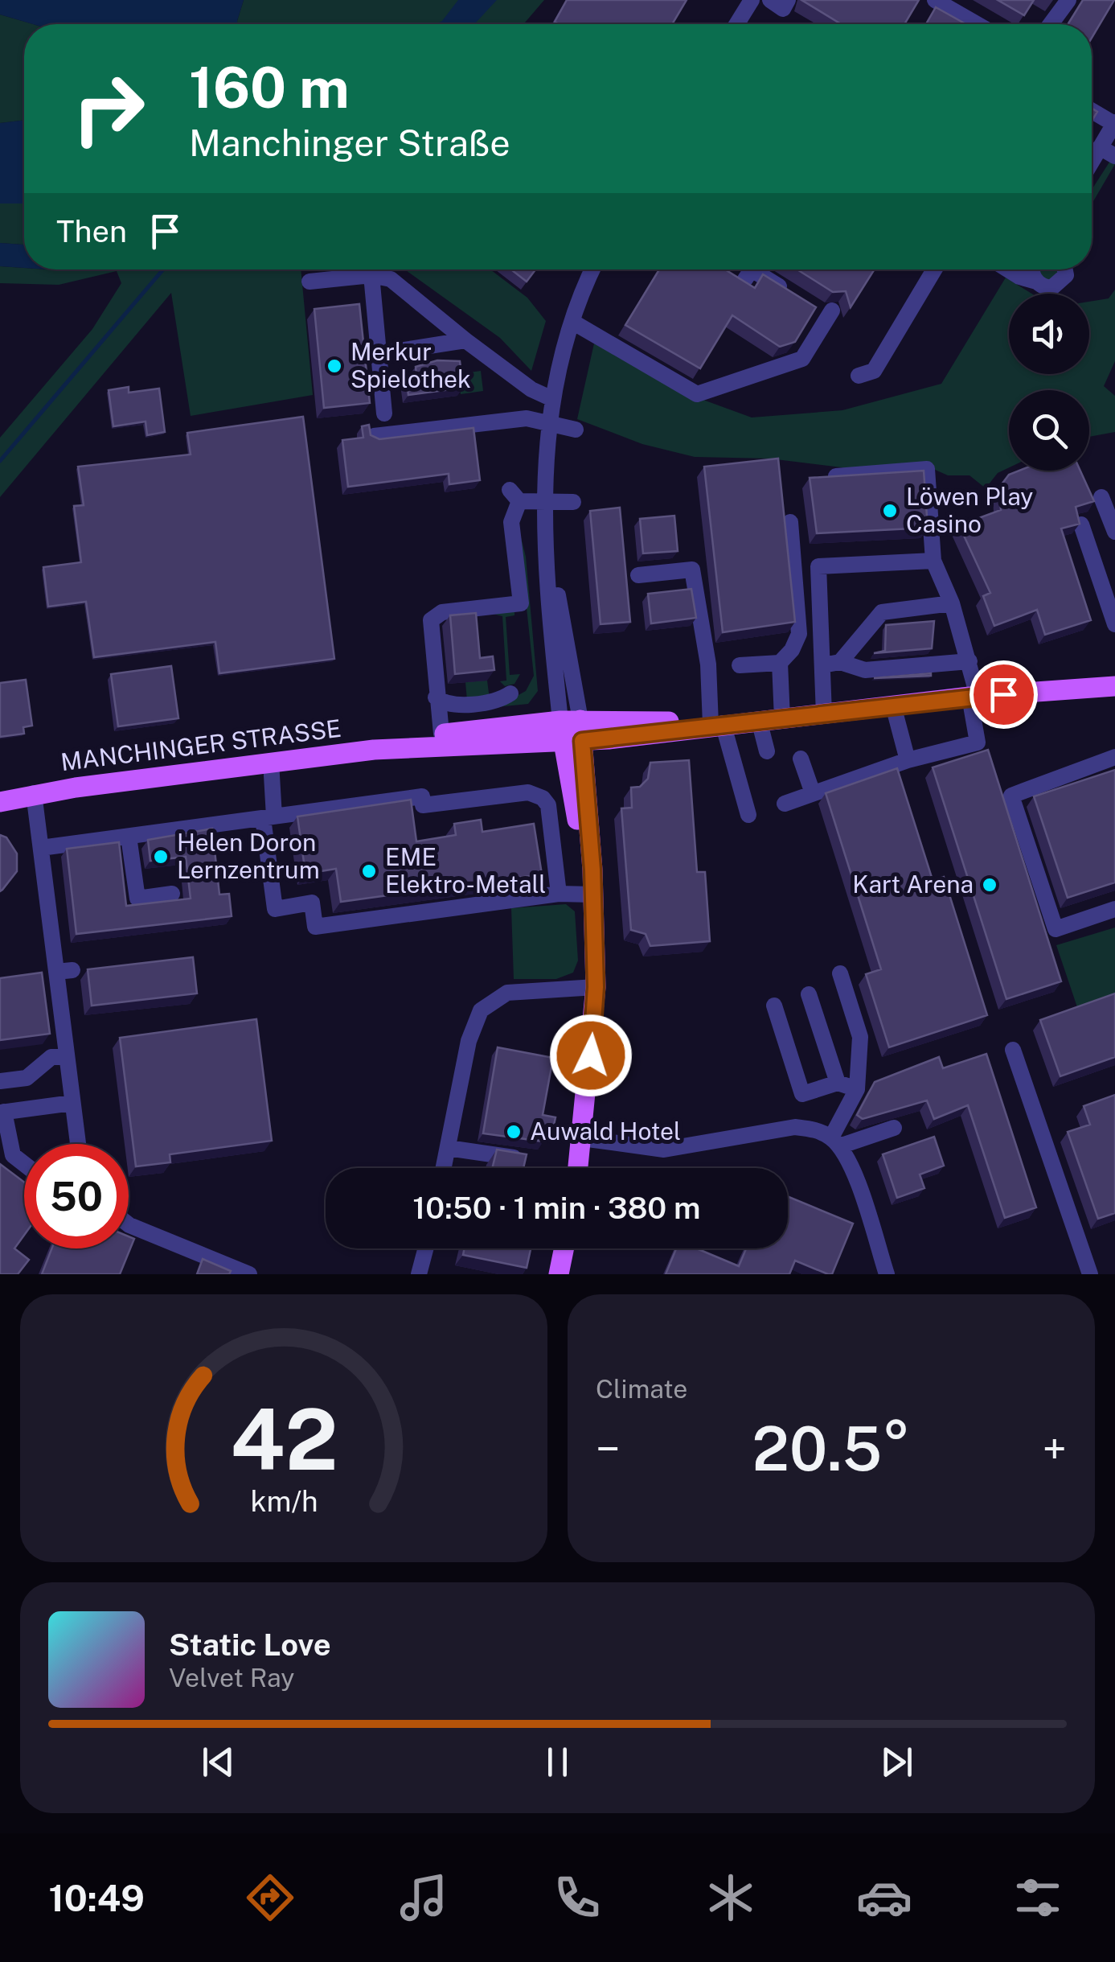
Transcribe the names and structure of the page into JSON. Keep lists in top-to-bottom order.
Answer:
{
  "streets": {
    "main road": ["MANCHINGER STRASSE"]
  },
  "places": [
    "Merkur Spielothek",
    "Löwen Play Casino",
    "Helen Doron Lernzentrum",
    "EME Elektro-Metall",
    "Kart Arena",
    "Auwald Hotel"
  ],
  "page": {
    "turn": ["160 m", "Manchinger Straße"],
    "then": "Then",
    "limit": "50",
    "trip": "10:50 · 1 min · 380 m",
    "tile": "Climate",
    "heat": ["−", "20.5°", "+"],
    "song": ["Static Love", "Velvet Ray"],
    "tabs": "10:49",
    "gauge": ["42", "km/h"]
  }
}
